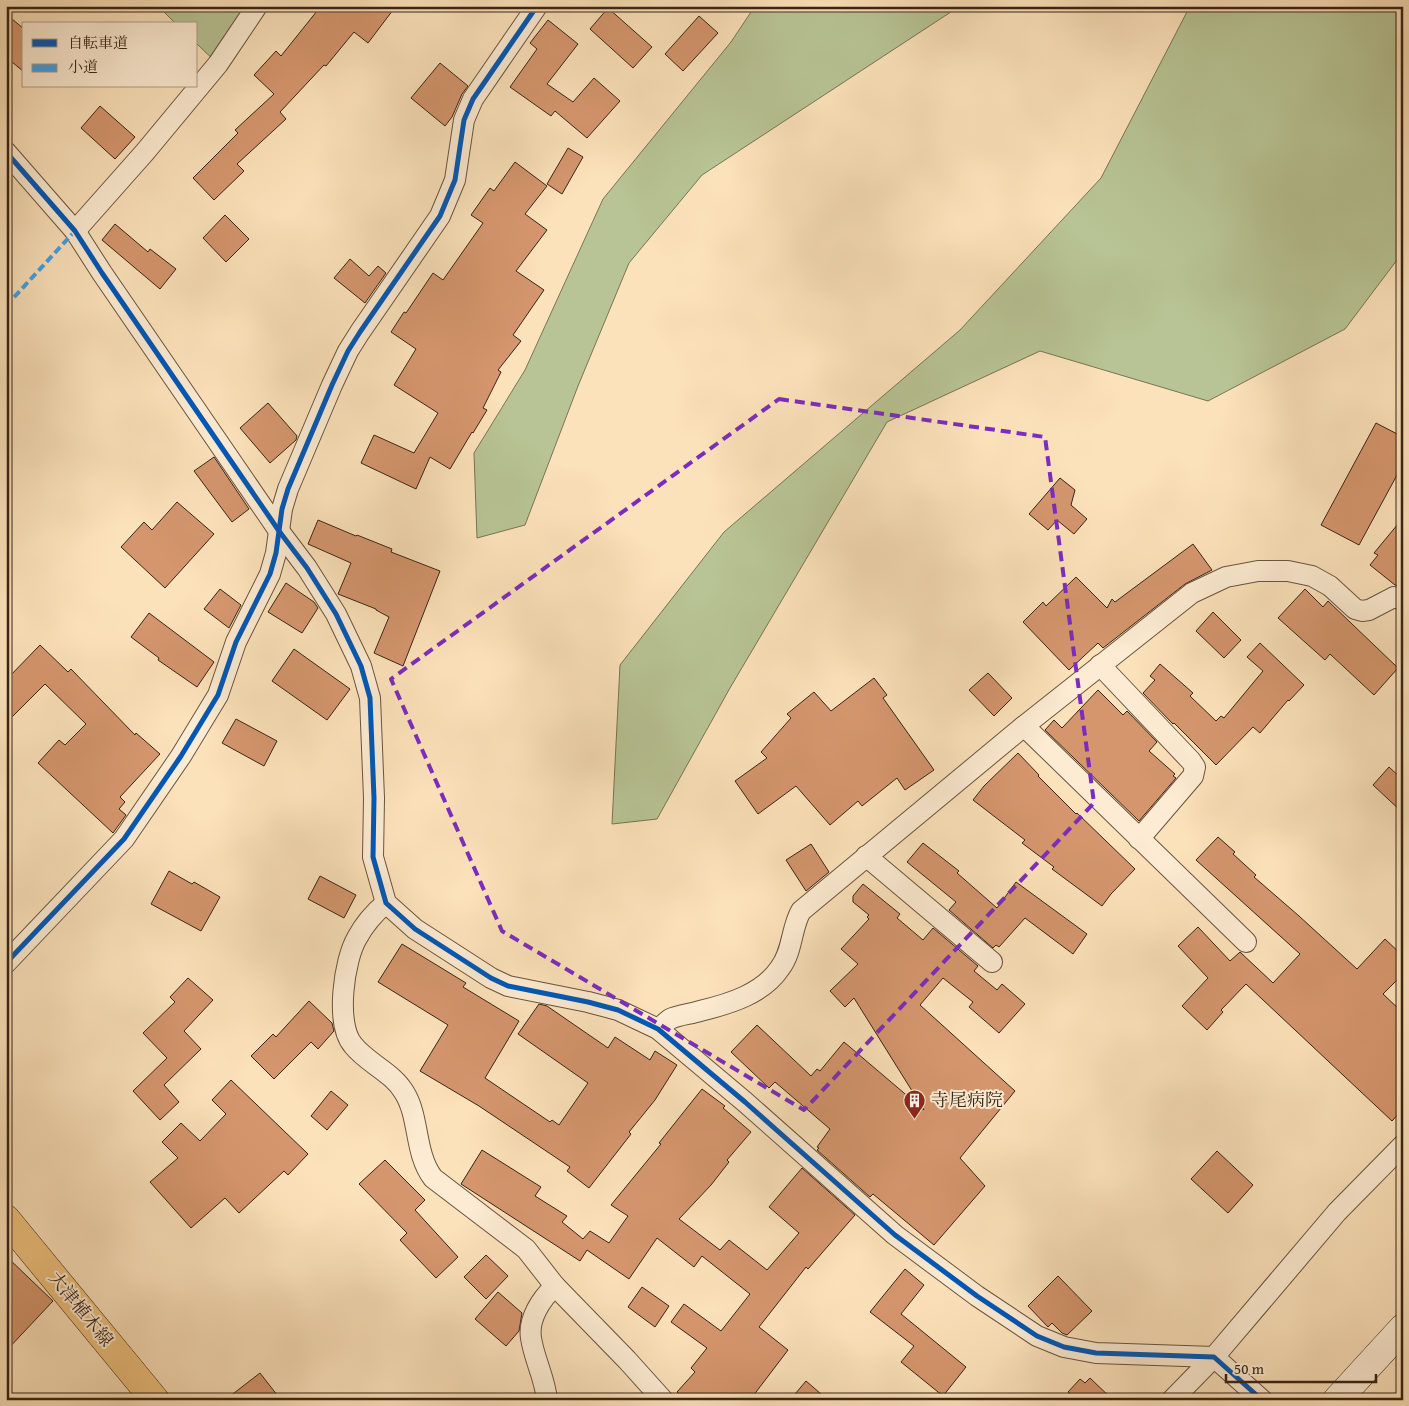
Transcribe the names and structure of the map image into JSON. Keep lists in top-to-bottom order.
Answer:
{
  "streets": {
    "main road": ["大津植木線"]
  },
  "places": {
    "building": ["寺尾病院"]
  },
  "legend": ["自転車道", "小道"],
  "scale_bar": "50 m"
}
